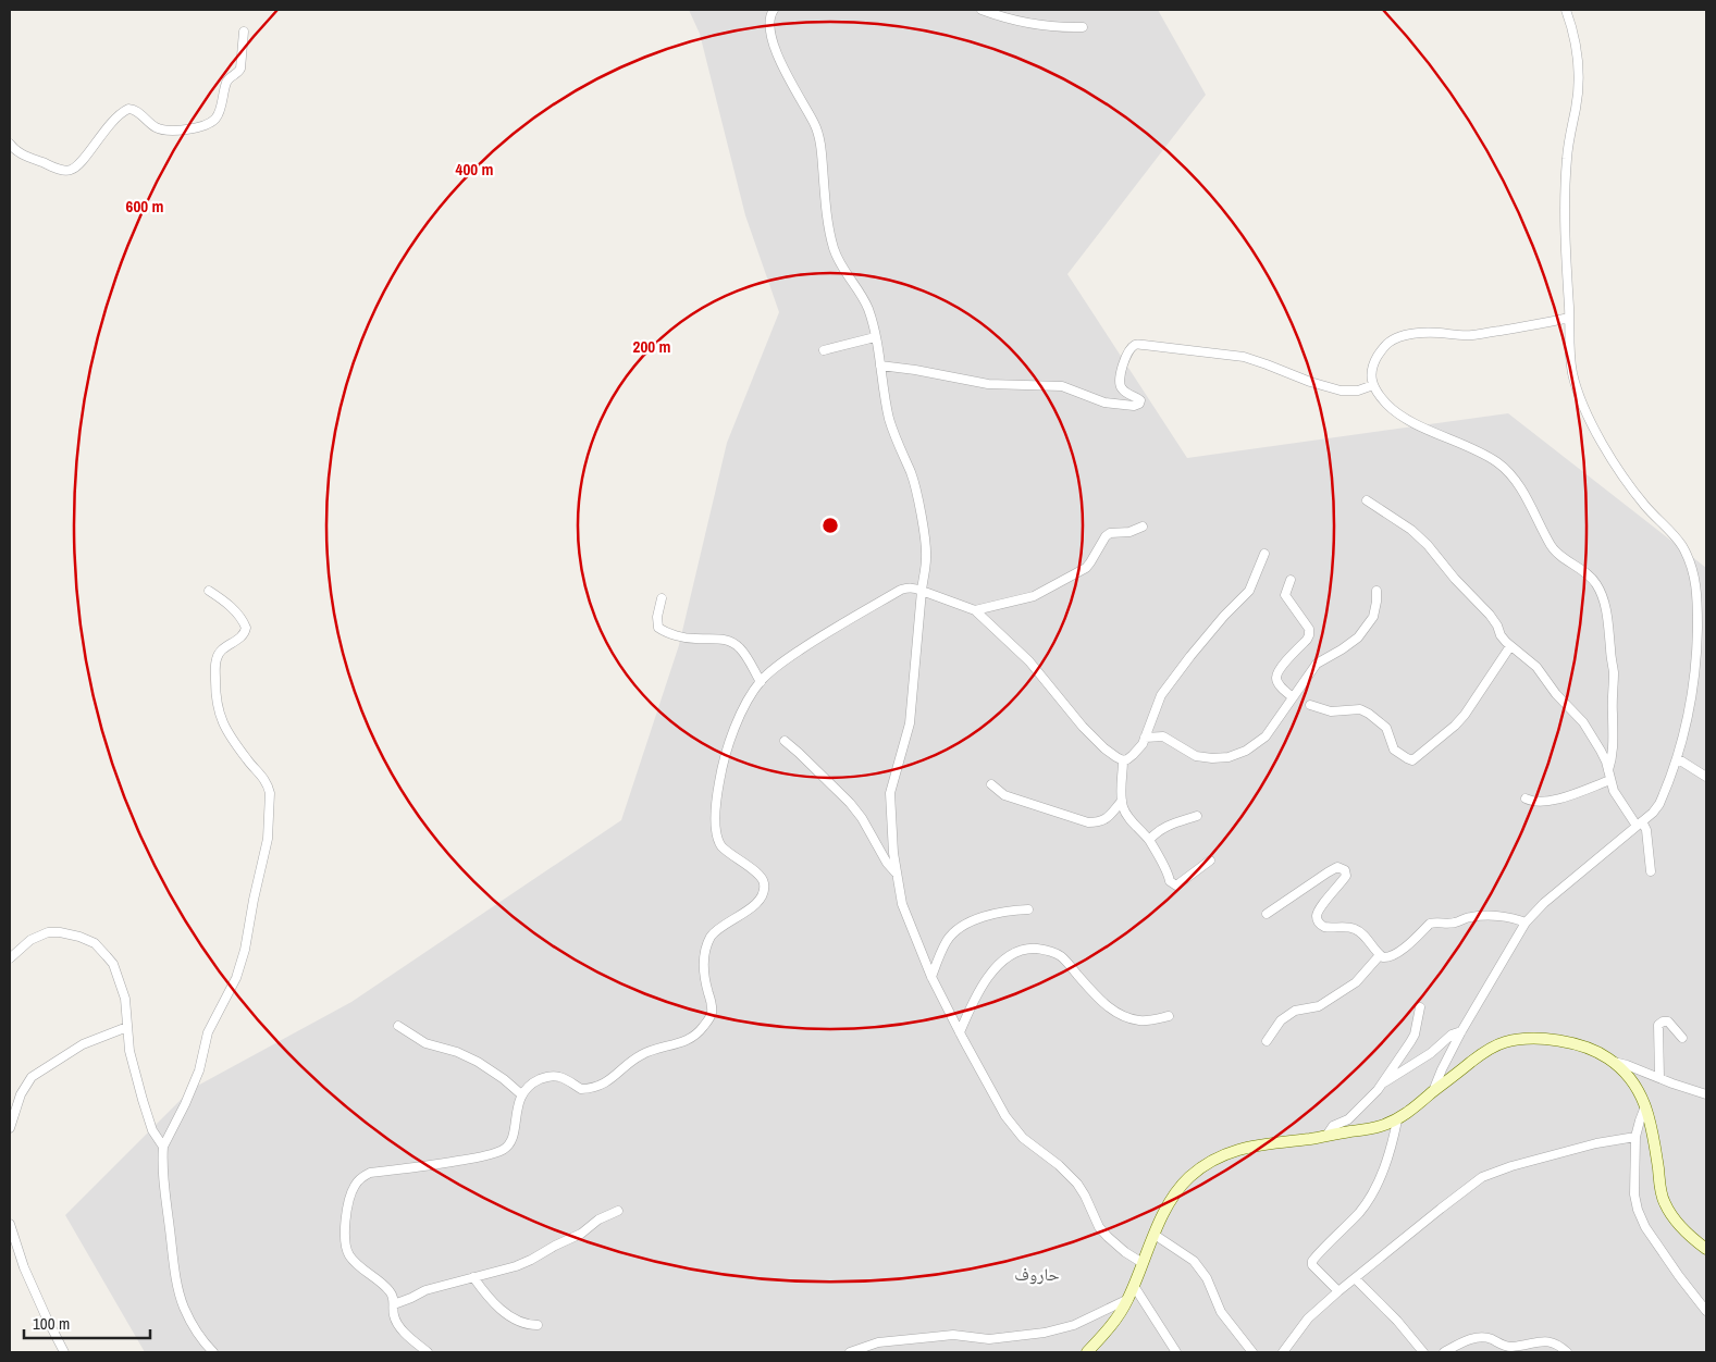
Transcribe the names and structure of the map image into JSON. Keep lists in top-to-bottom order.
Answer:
{
  "districts": ["حاروف"],
  "scale_bar": "100 m",
  "rings": ["400 m", "600 m", "200 m"]
}
